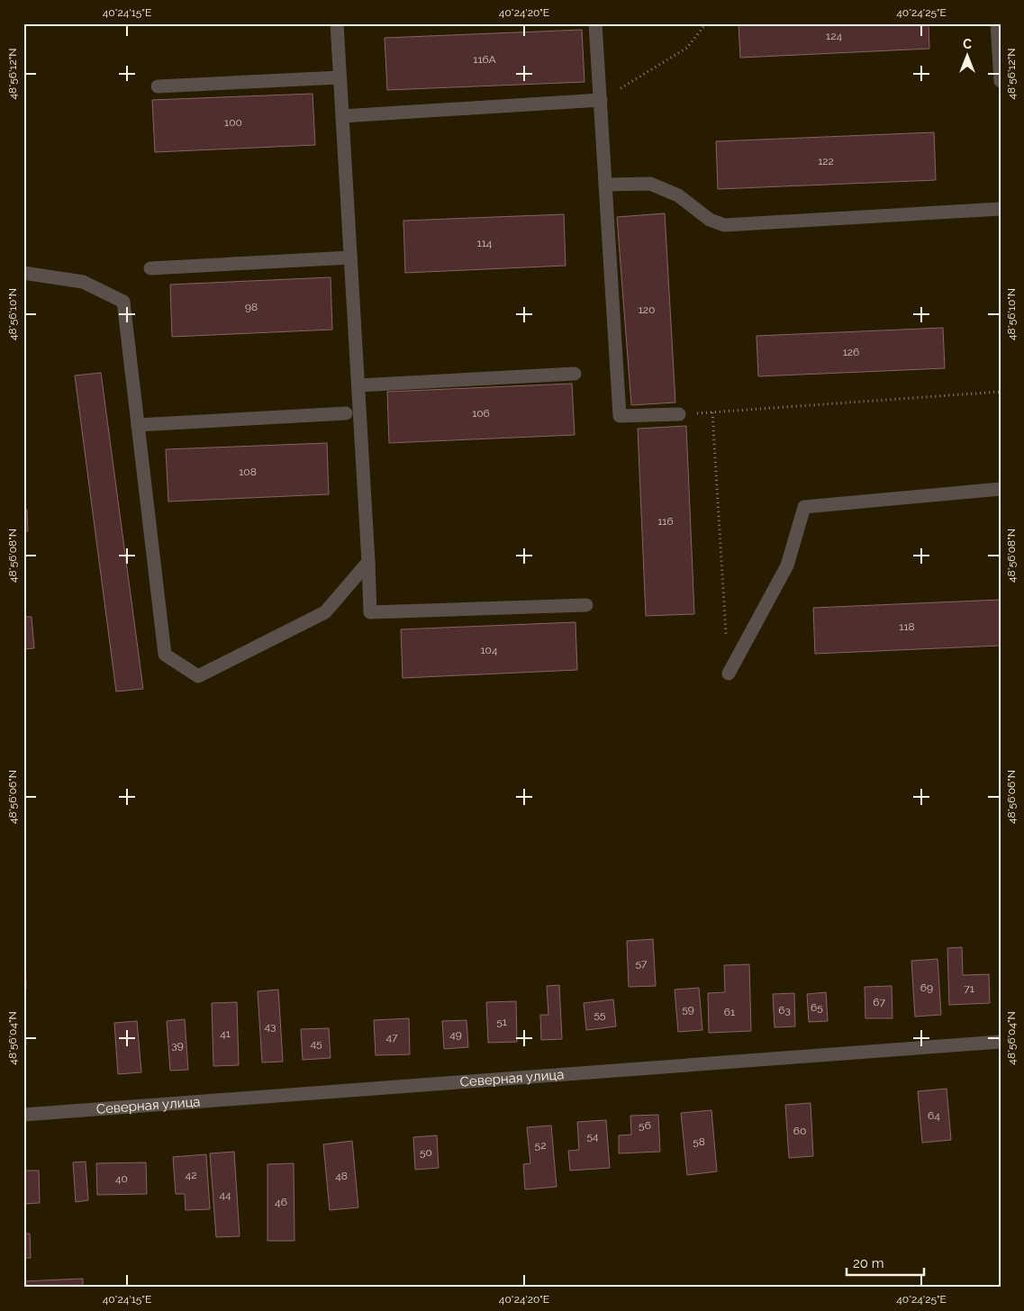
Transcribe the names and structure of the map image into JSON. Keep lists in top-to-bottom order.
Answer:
{
  "streets": {
    "street": ["Северная улица"]
  },
  "house_numbers": [
    "124",
    "116А",
    "100",
    "122",
    "114",
    "98",
    "120",
    "126",
    "106",
    "108",
    "116",
    "118",
    "104",
    "57",
    "69",
    "71",
    "67",
    "65",
    "59",
    "63",
    "61",
    "55",
    "51",
    "43",
    "41",
    "49",
    "47",
    "45",
    "39",
    "64",
    "56",
    "60",
    "54",
    "58",
    "52",
    "50",
    "42",
    "48",
    "40",
    "44",
    "46"
  ],
  "scale_bar": "20 m",
  "north": "top",
  "coordinates": [
    "40°24'15\"E",
    "40°24'20\"E",
    "40°24'25\"E",
    "48°56'12\"N",
    "48°56'10\"N",
    "48°56'08\"N",
    "48°56'06\"N",
    "48°56'04\"N"
  ]
}
